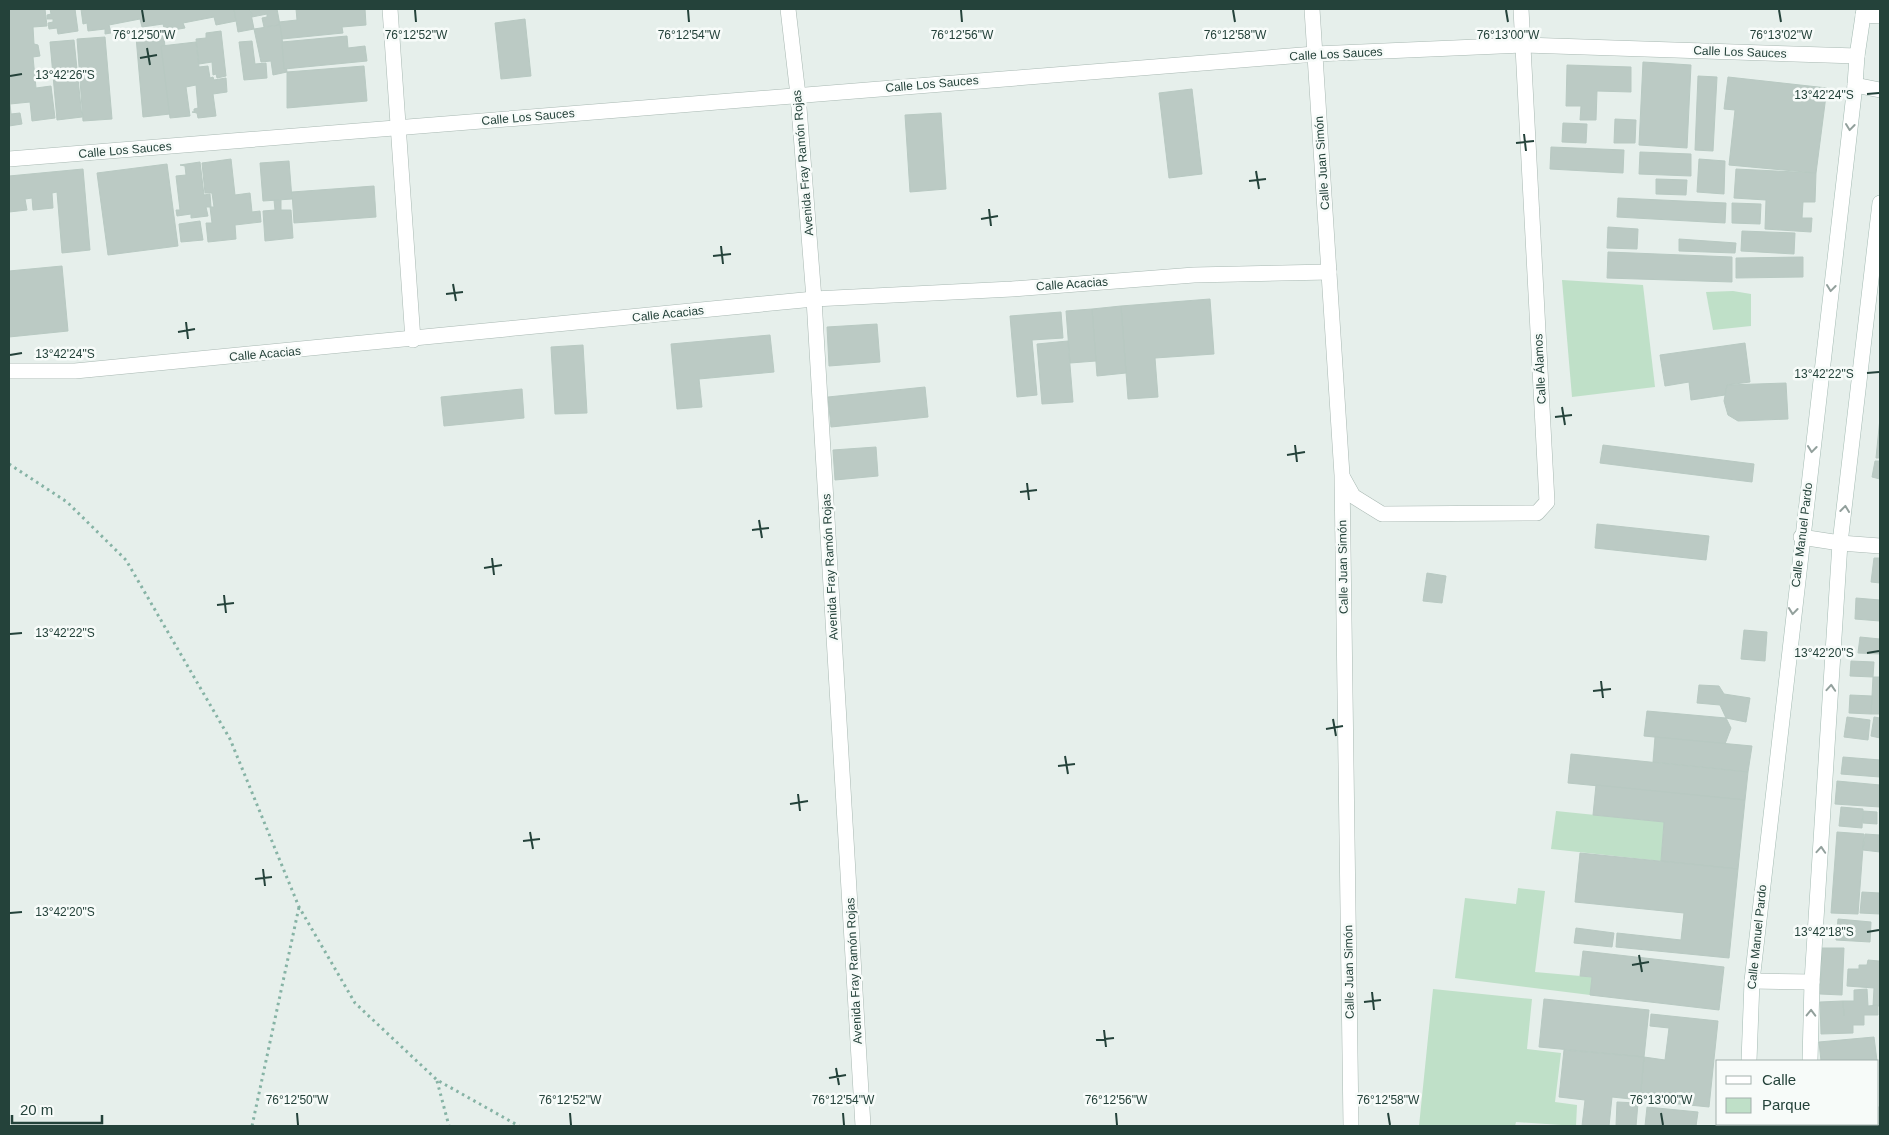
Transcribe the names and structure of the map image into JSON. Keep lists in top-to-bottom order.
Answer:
{
  "streets": {
    "street": [
      "Calle Los Sauces",
      "Avenida Fray Ramón Rojas",
      "Calle Juan Simón",
      "Calle Acacias",
      "Calle Álamos",
      "Calle Manuel Pardo"
    ]
  },
  "crossings": [
    ["Calle Los Sauces", "Avenida Fray Ramón Rojas"],
    ["Calle Los Sauces", "Calle Juan Simón"],
    ["Calle Los Sauces", "Calle Álamos"],
    ["Calle Los Sauces", "Calle Manuel Pardo"],
    ["Avenida Fray Ramón Rojas", "Calle Acacias"],
    ["Calle Juan Simón", "Calle Acacias"],
    ["Calle Juan Simón", "Calle Álamos"]
  ],
  "legend": ["Calle", "Parque"],
  "scale_bar": "20 m",
  "coordinates": [
    "76°12'50\"W",
    "76°12'52\"W",
    "76°12'54\"W",
    "76°12'56\"W",
    "76°12'58\"W",
    "76°13'00\"W",
    "76°13'02\"W",
    "13°42'26\"S",
    "13°42'24\"S",
    "13°42'22\"S",
    "13°42'20\"S",
    "13°42'18\"S"
  ]
}
